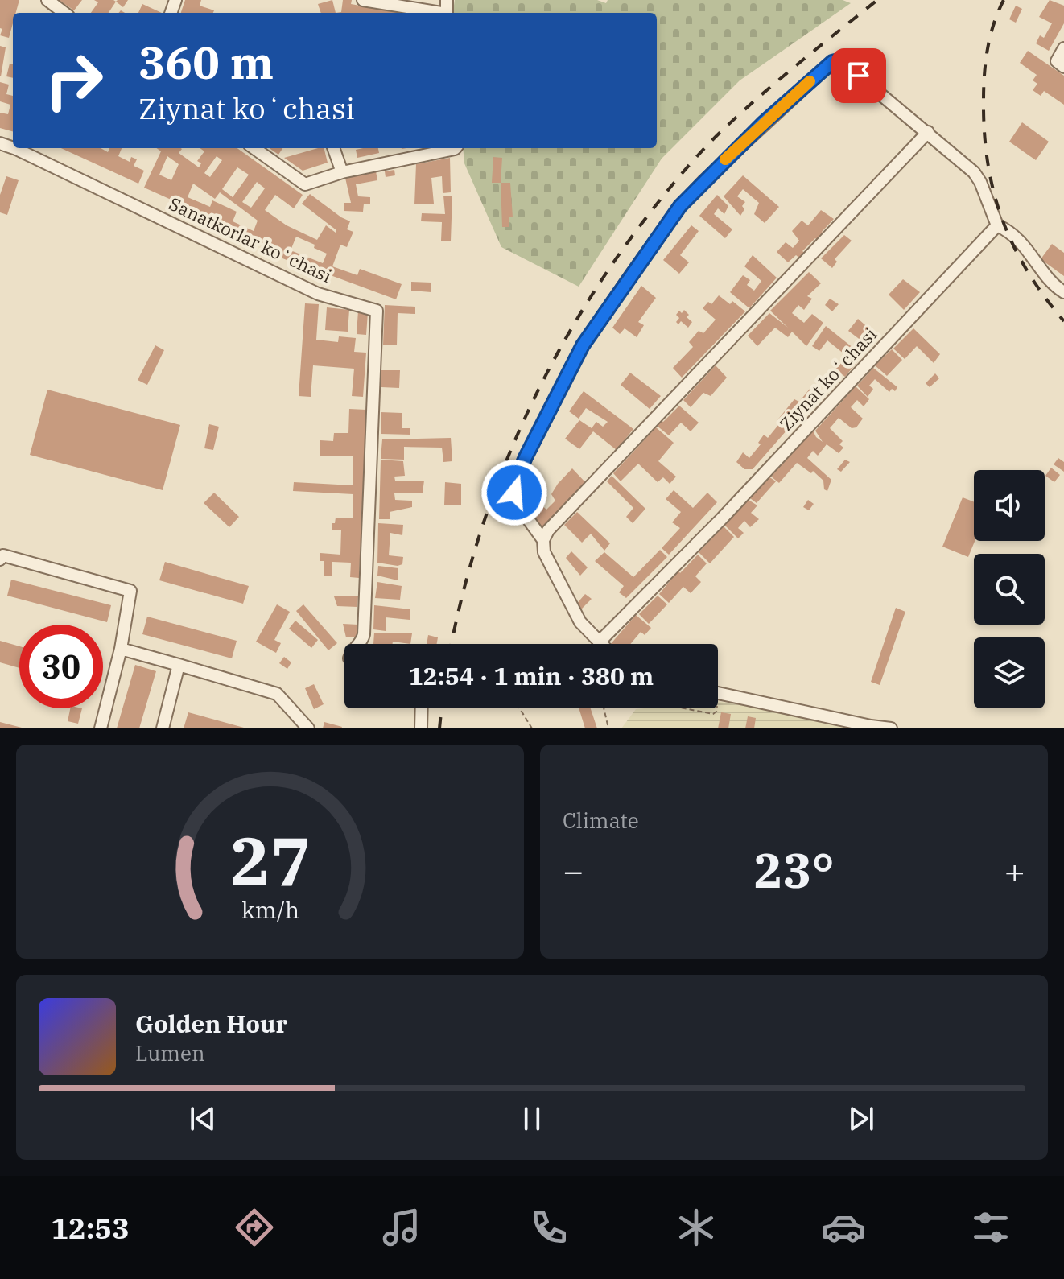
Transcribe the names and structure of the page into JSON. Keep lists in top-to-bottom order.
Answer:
{
  "streets": {
    "street": ["Sanatkorlar koʻchasi", "Ziynat koʻchasi"]
  },
  "page": {
    "turn": ["360 m", "Ziynat koʻchasi"],
    "limit": "30",
    "trip": "12:54 · 1 min · 380 m",
    "tile": "Climate",
    "heat": ["−", "23°", "+"],
    "song": ["Golden Hour", "Lumen"],
    "tabs": "12:53",
    "gauge": ["27", "km/h"]
  }
}
